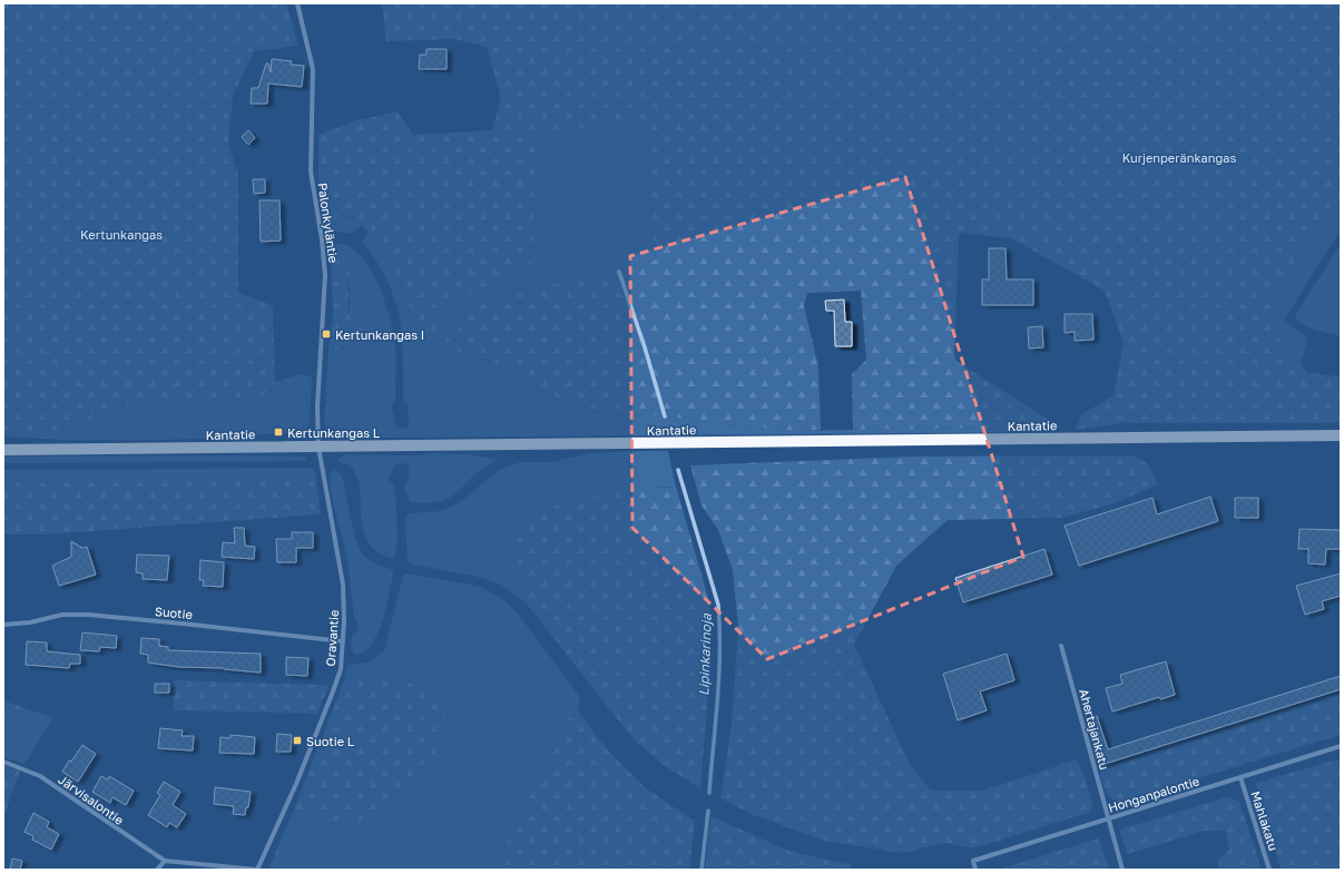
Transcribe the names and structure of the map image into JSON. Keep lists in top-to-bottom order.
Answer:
{
  "streets": {
    "main road": ["Kantatie"],
    "street": [
      "Palonkyläntie",
      "Suotie",
      "Oravantie",
      "Ahertajankatu",
      "Honganpalontie",
      "Järvisalontie",
      "Mahlakatu"
    ]
  },
  "crossings": [
    ["Palonkyläntie", "Kantatie"],
    ["Palonkyläntie", "Oravantie"],
    ["Kantatie", "Oravantie"],
    ["Suotie", "Oravantie"],
    ["Oravantie", "Järvisalontie"],
    ["Ahertajankatu", "Honganpalontie"],
    ["Honganpalontie", "Mahlakatu"]
  ],
  "water": ["Lipinkarinoja"],
  "parks": ["Kurjenperänkangas", "Kertunkangas"],
  "places": {
    "transit": ["Kertunkangas I", "Kertunkangas L", "Suotie L"]
  }
}
